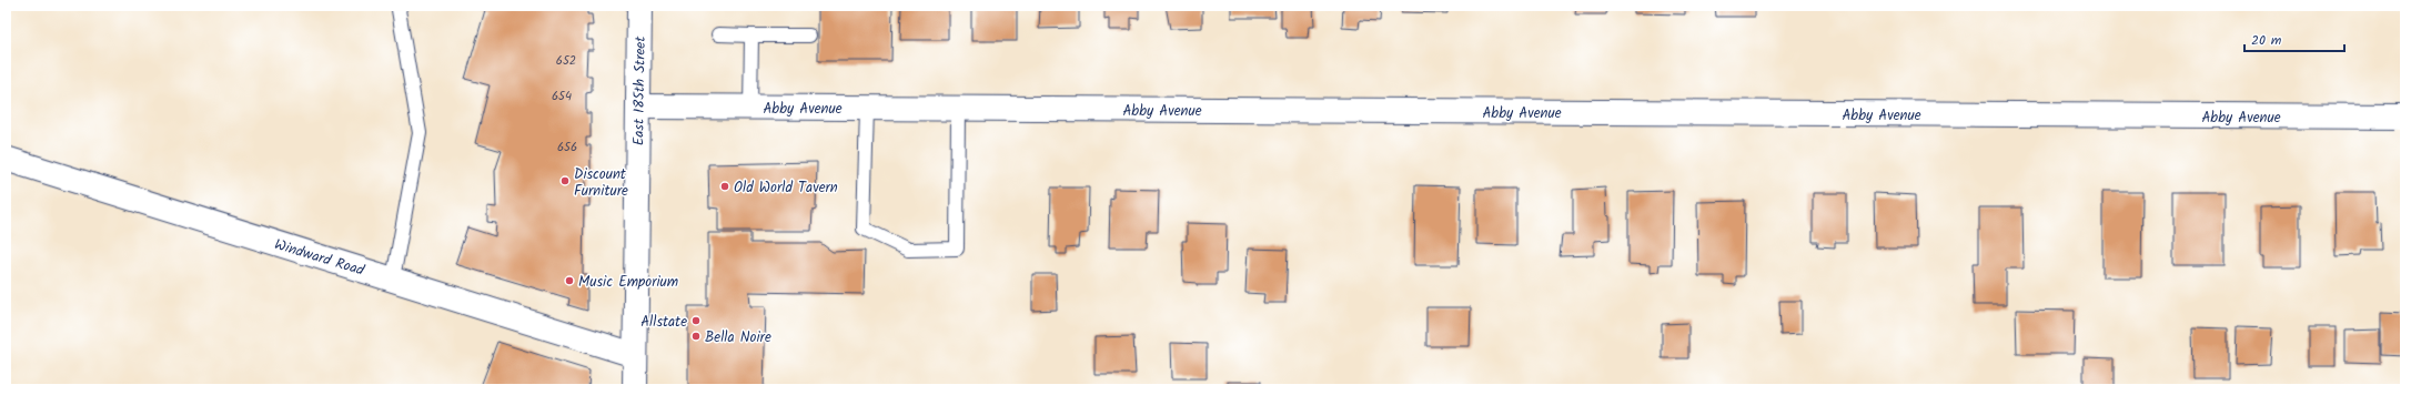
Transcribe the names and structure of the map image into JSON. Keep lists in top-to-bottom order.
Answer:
{
  "streets": {
    "street": ["East 185th Street", "Abby Avenue", "Windward Road"]
  },
  "crossings": [
    ["East 185th Street", "Abby Avenue"],
    ["East 185th Street", "Windward Road"]
  ],
  "places": [
    "Discount Furniture",
    "Old World Tavern",
    "Music Emporium",
    "Allstate",
    "Bella Noire"
  ],
  "house_numbers": ["652", "654", "656"],
  "scale_bar": "20 m"
}
